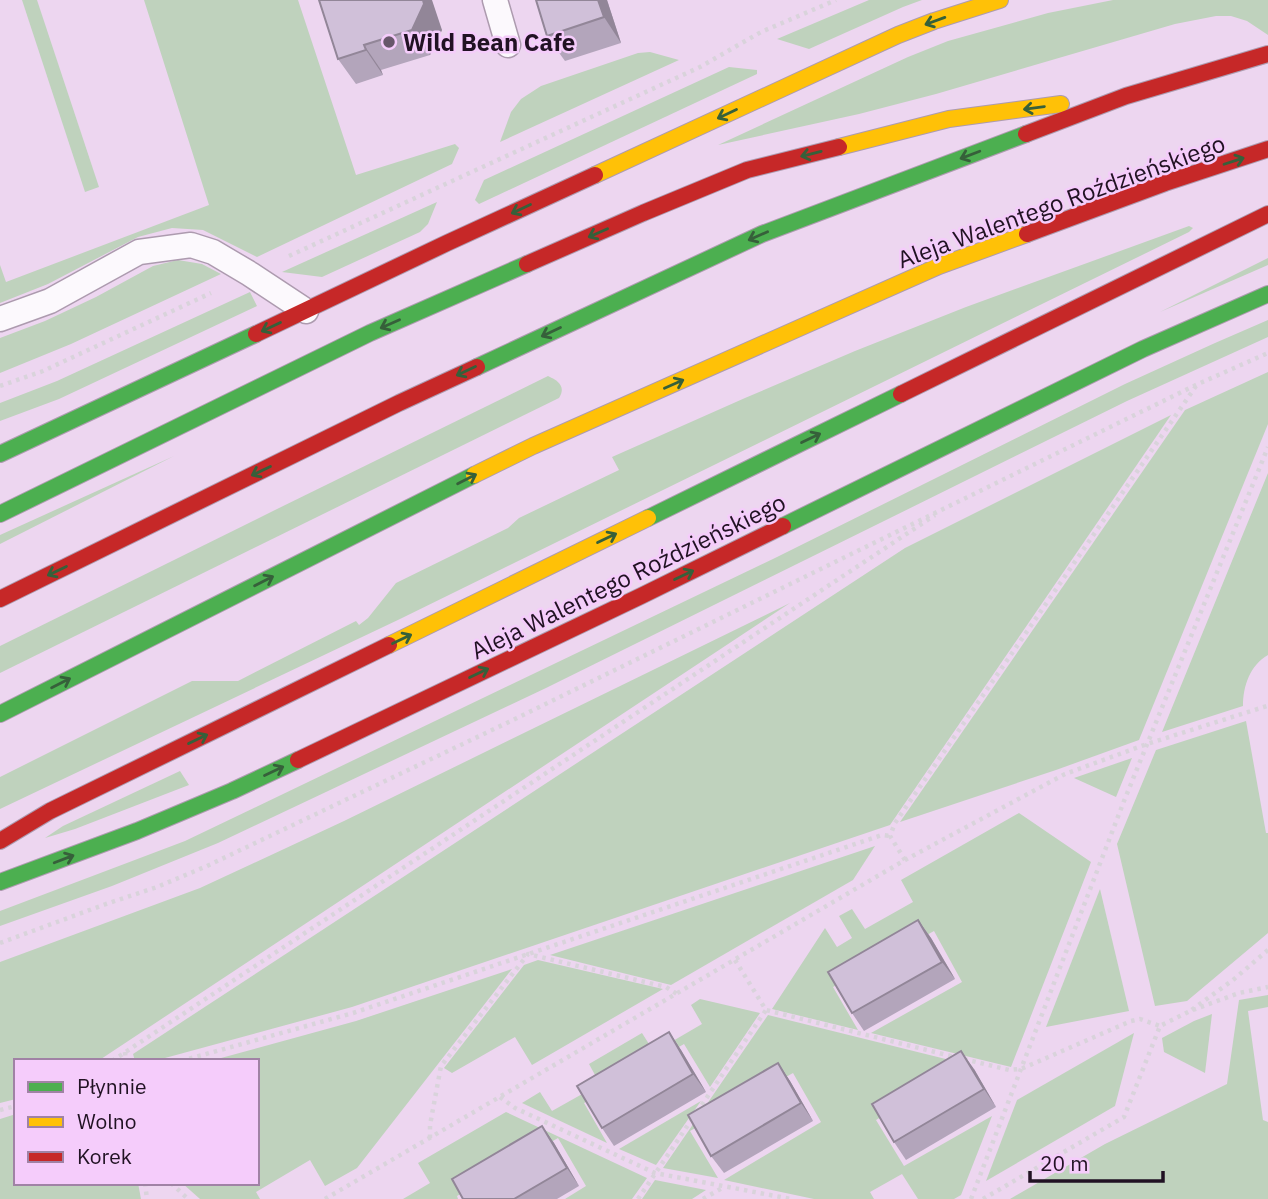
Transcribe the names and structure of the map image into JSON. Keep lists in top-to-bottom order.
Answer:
{
  "streets": {
    "main road": ["Aleja Walentego Roździeńskiego"]
  },
  "places": ["Wild Bean Cafe"],
  "legend": ["Płynnie", "Wolno", "Korek"],
  "scale_bar": "20 m"
}
